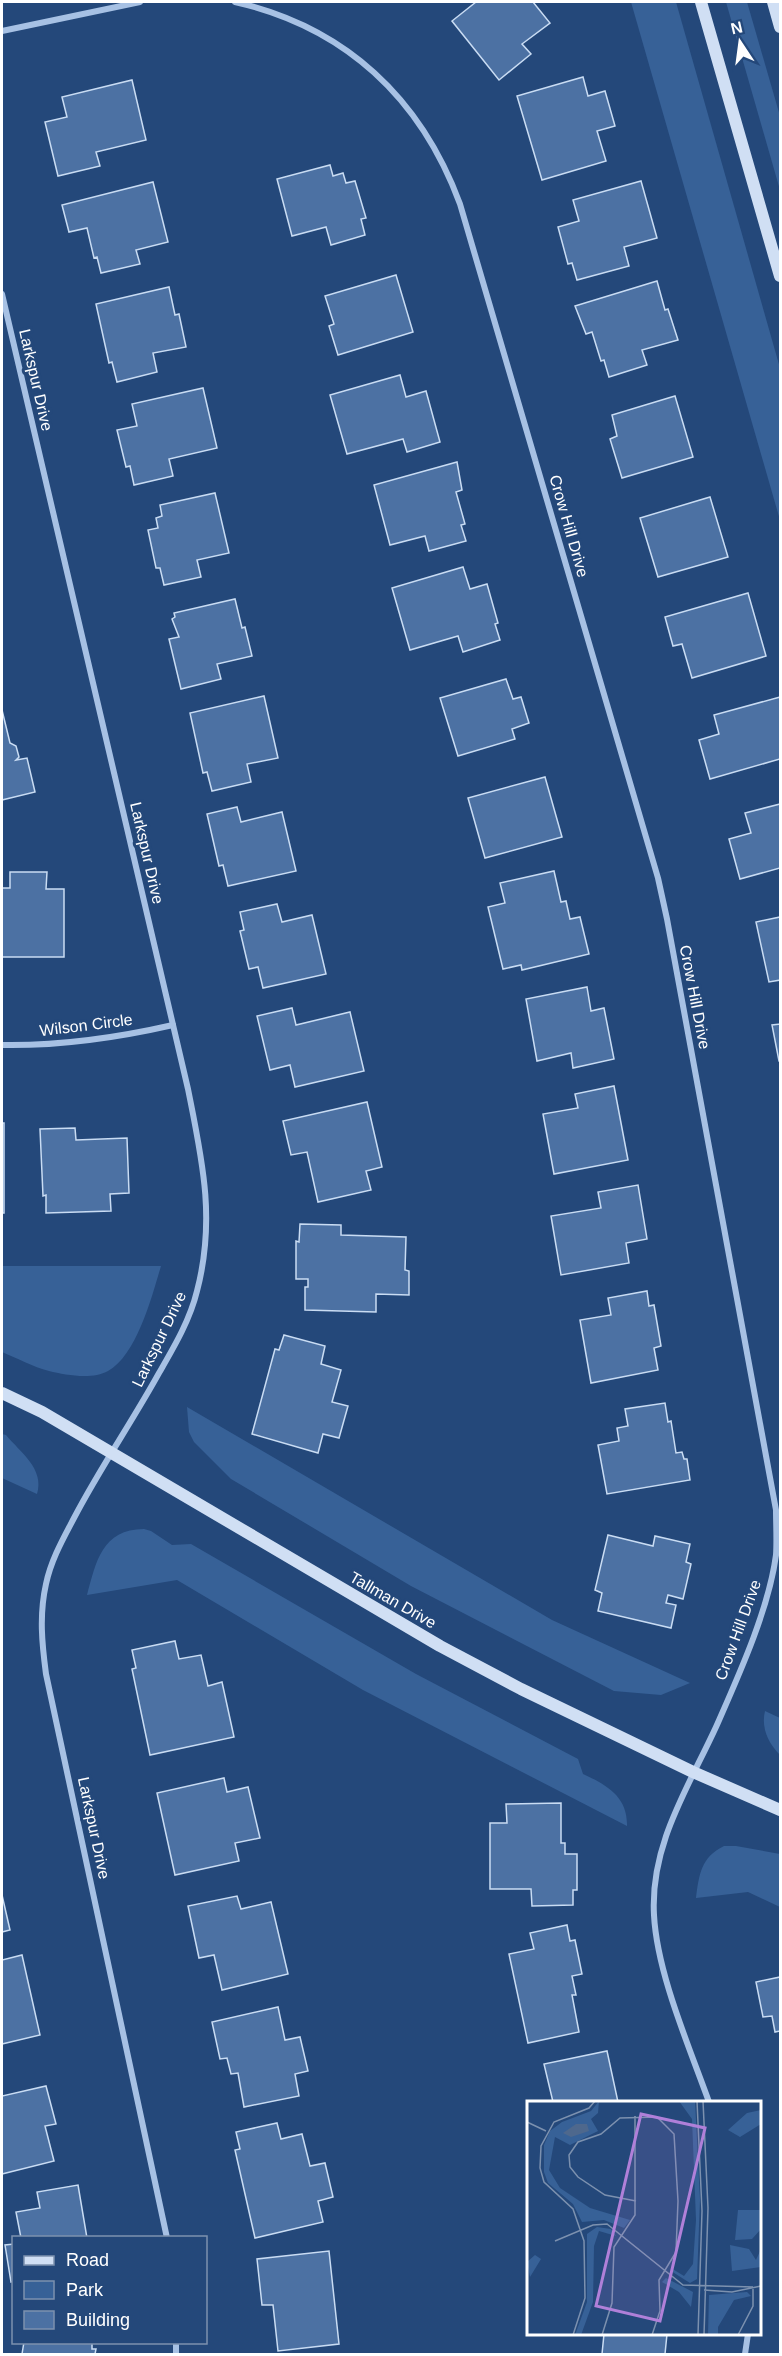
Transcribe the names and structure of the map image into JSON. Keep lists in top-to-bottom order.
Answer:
{
  "streets": {
    "street": [
      "Larkspur Drive",
      "Crow Hill Drive",
      "Wilson Circle",
      "Tallman Drive"
    ]
  },
  "crossings": [
    ["Larkspur Drive", "Wilson Circle"],
    ["Larkspur Drive", "Tallman Drive"],
    ["Crow Hill Drive", "Tallman Drive"]
  ],
  "legend": ["Road", "Park", "Building"],
  "north": "top"
}
